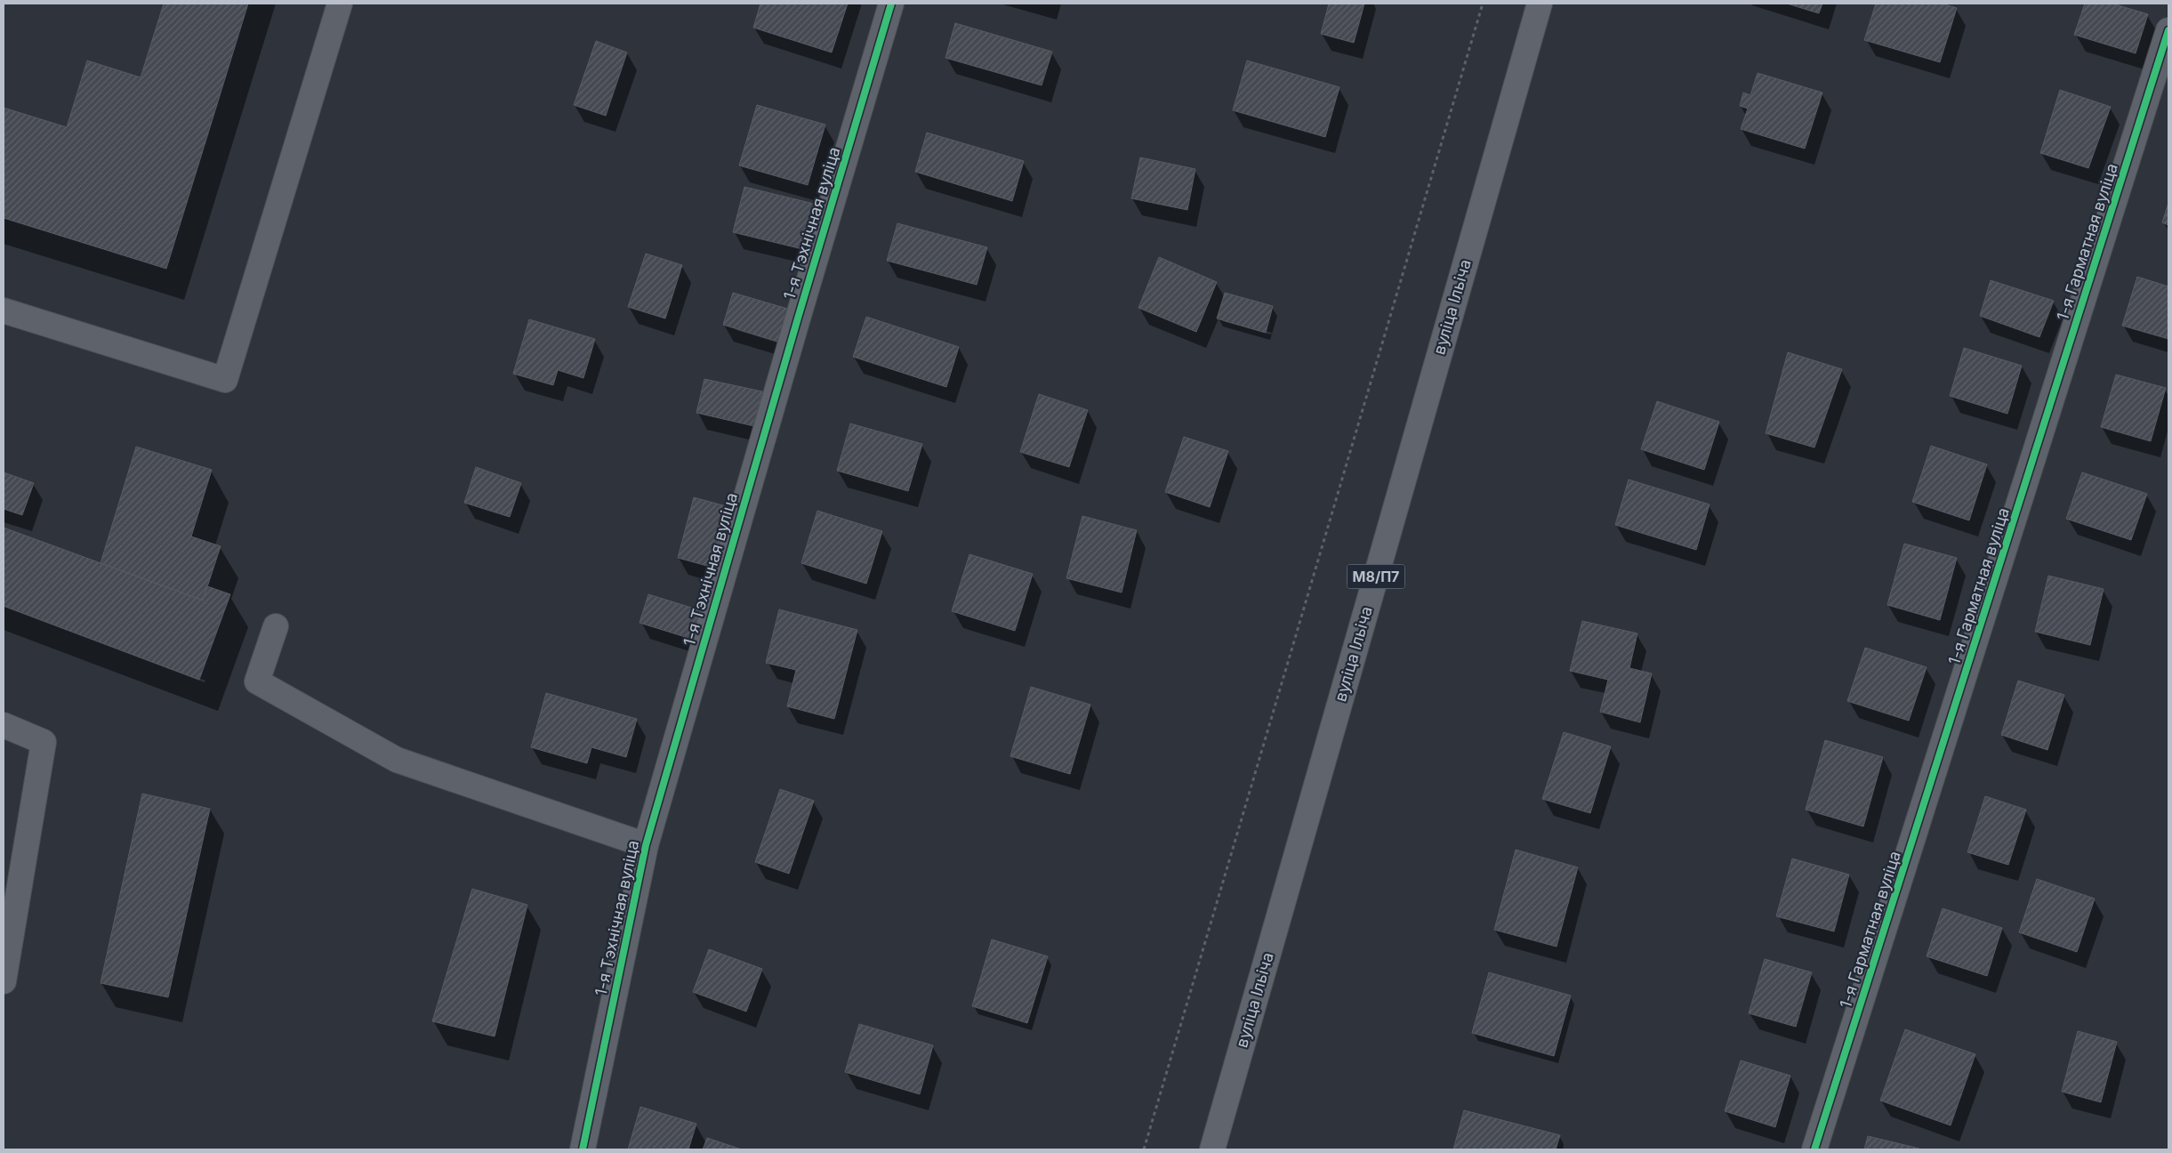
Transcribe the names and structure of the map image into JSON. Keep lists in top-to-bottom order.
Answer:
{
  "streets": {
    "main road": ["вуліца Ільіча", "М8/П7"],
    "street": ["1-я Тэхнічная вуліца", "1-я Гарматная вуліца"]
  }
}
